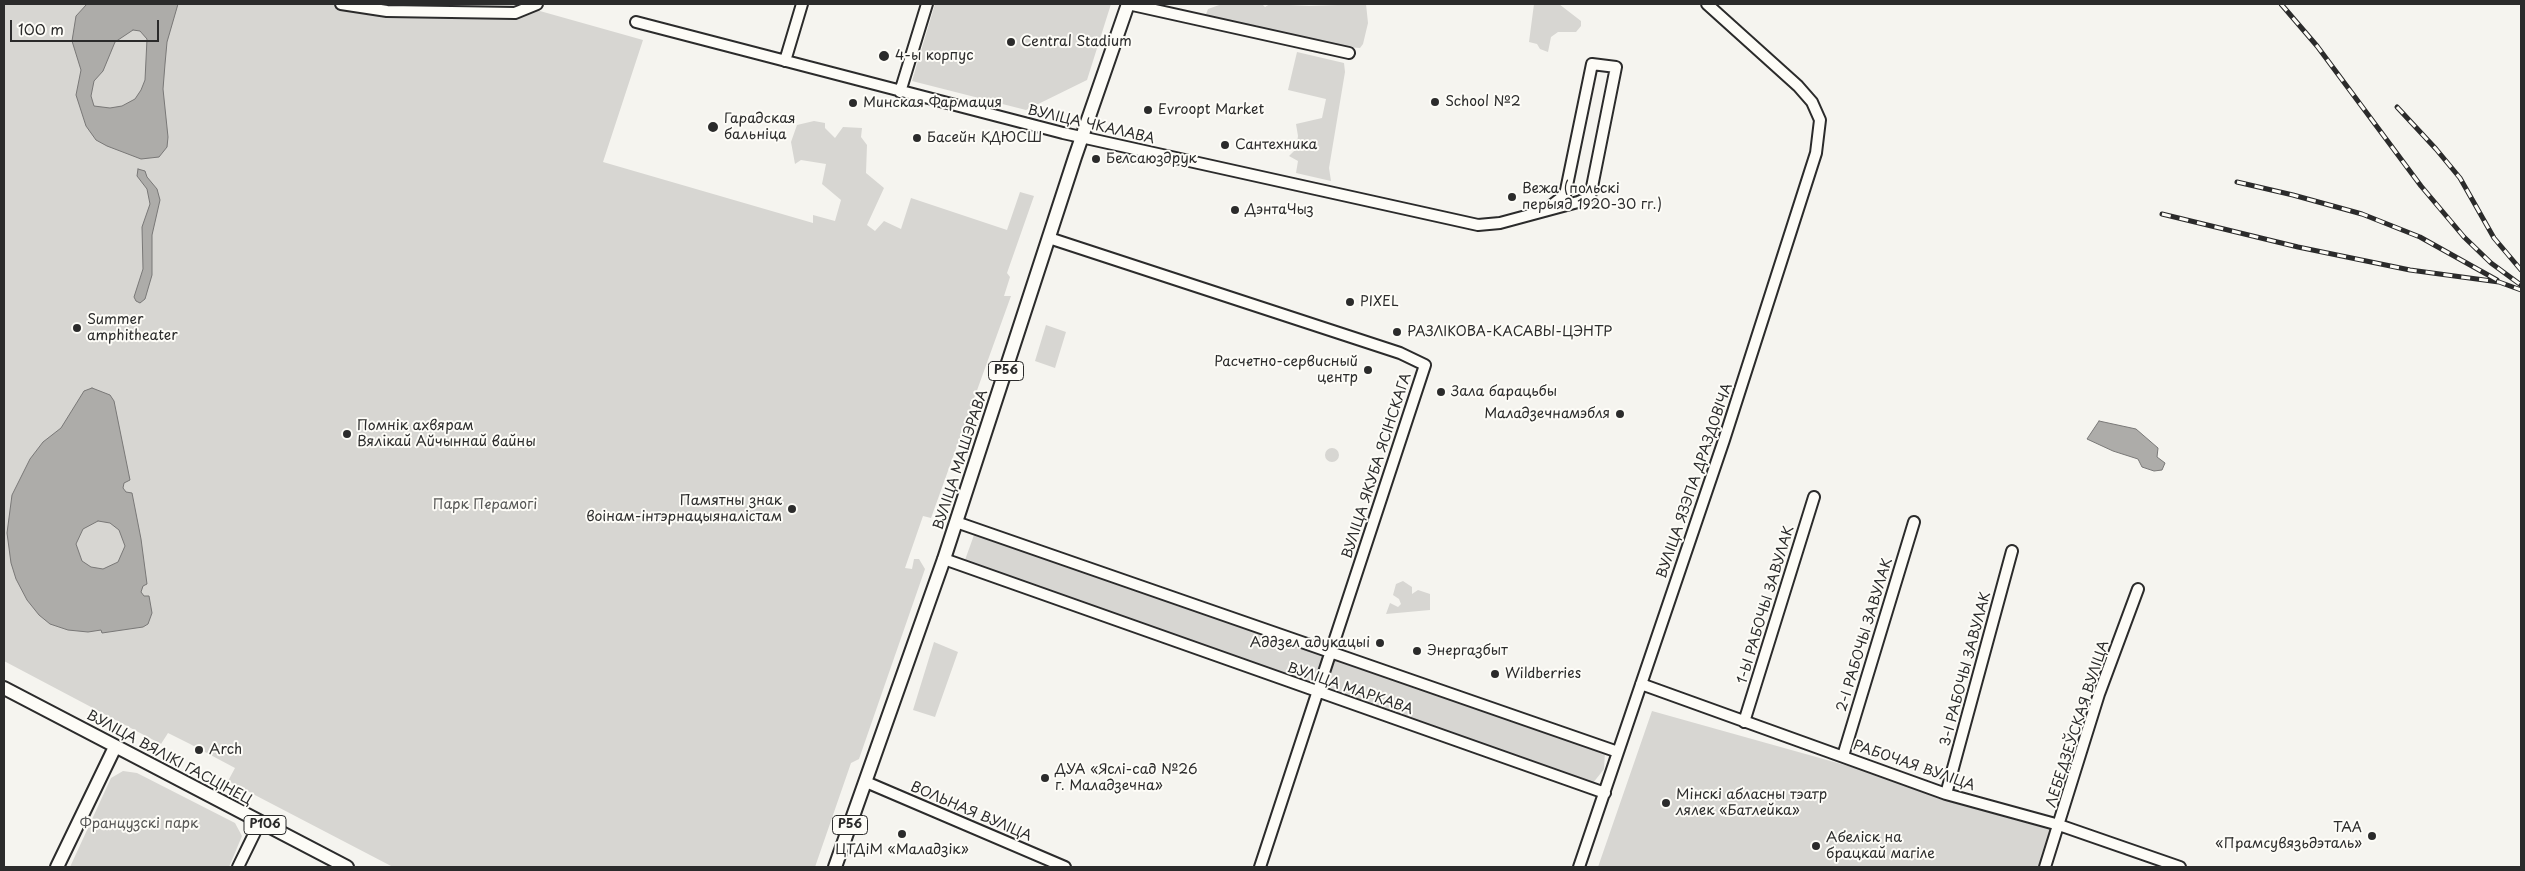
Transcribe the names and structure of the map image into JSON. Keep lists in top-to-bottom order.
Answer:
{
  "streets": {
    "main road": [
      "Р56",
      "ВУЛІЦА МАШЭРАВА",
      "ВУЛІЦА ВЯЛІКІ ГАСЦІНЕЦ",
      "Р106"
    ],
    "street": [
      "ВУЛІЦА ЧКАЛАВА",
      "ВУЛІЦА ЯКУБА ЯСІНСКАГА",
      "ВУЛІЦА ЯЗЭПА ДРАЗДОВІЧА",
      "1-Ы РАБОЧЫ ЗАВУЛАК",
      "2-І РАБОЧЫ ЗАВУЛАК",
      "3-І РАБОЧЫ ЗАВУЛАК",
      "ВУЛІЦА МАРКАВА",
      "ЛЕБЕДЗЕЎСКАЯ ВУЛІЦА",
      "РАБОЧАЯ ВУЛІЦА",
      "ВОЛЬНАЯ ВУЛІЦА"
    ]
  },
  "crossings": [
    ["ВУЛІЦА ЧКАЛАВА", "ВУЛІЦА МАШЭРАВА"],
    ["ВУЛІЦА МАШЭРАВА", "ВУЛІЦА ЯКУБА ЯСІНСКАГА"],
    ["ВУЛІЦА МАШЭРАВА", "ВУЛІЦА МАРКАВА"],
    ["ВУЛІЦА МАШЭРАВА", "ВОЛЬНАЯ ВУЛІЦА"],
    ["ВУЛІЦА ЯКУБА ЯСІНСКАГА", "ВУЛІЦА МАРКАВА"],
    ["ВУЛІЦА ЯЗЭПА ДРАЗДОВІЧА", "ВУЛІЦА МАРКАВА"],
    ["ВУЛІЦА ЯЗЭПА ДРАЗДОВІЧА", "РАБОЧАЯ ВУЛІЦА"],
    ["1-Ы РАБОЧЫ ЗАВУЛАК", "РАБОЧАЯ ВУЛІЦА"],
    ["2-І РАБОЧЫ ЗАВУЛАК", "РАБОЧАЯ ВУЛІЦА"],
    ["3-І РАБОЧЫ ЗАВУЛАК", "РАБОЧАЯ ВУЛІЦА"],
    ["ЛЕБЕДЗЕЎСКАЯ ВУЛІЦА", "РАБОЧАЯ ВУЛІЦА"]
  ],
  "parks": ["Парк Перамогі", "Французскі парк"],
  "places": [
    "Central Stadium",
    "4-ы корпус",
    "School №2",
    "Минская Фармация",
    "Evroopt Market",
    "Гарадская бальніца",
    "Басейн КДЮСШ",
    "Сантехника",
    "Белсаюздрук",
    "Вежа (польскі перыяд 1920-30 гг.)",
    "ДэнтаЧыз",
    "PIXEL",
    "Summer amphitheater",
    "РАЗЛІКОВА-КАСАВЫ-ЦЭНТР",
    "Расчетно-сервисный центр",
    "Зала барацьбы",
    "Маладзечнамэбля",
    "Помнік ахвярам Вялікай Айчыннай вайны",
    "Памятны знак воінам-інтэрнацыяналістам",
    "Аддзел адукацыі",
    "Энергазбыт",
    "Wildberries",
    "Arch",
    "ДУА «Яслі-сад №26 г. Маладзечна»",
    "Мінскі абласны тэатр лялек «Батлейка»",
    "ЦТДіМ «Маладзік»",
    "ТАА «Прамсувязьдэталь»",
    "Абеліск на брацкай магіле"
  ],
  "scale_bar": "100 m"
}
